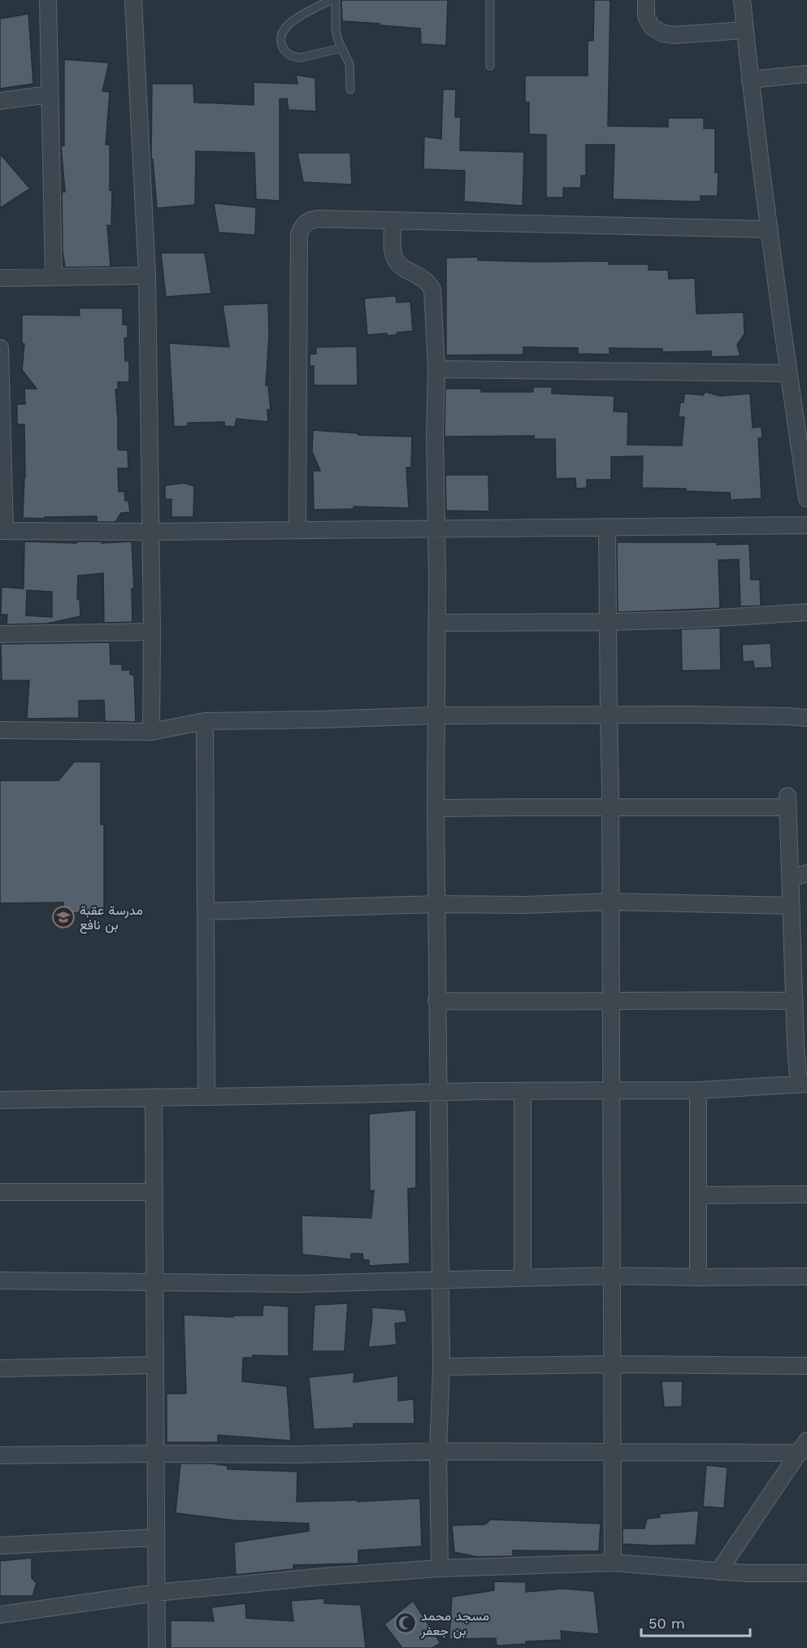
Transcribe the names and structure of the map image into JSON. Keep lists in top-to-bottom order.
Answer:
{
  "places": {
    "school or university": ["مدرسة عقبة بن نافع"],
    "mosque": ["مسجد محمد بن جعفر"]
  },
  "scale_bar": "50 m"
}
